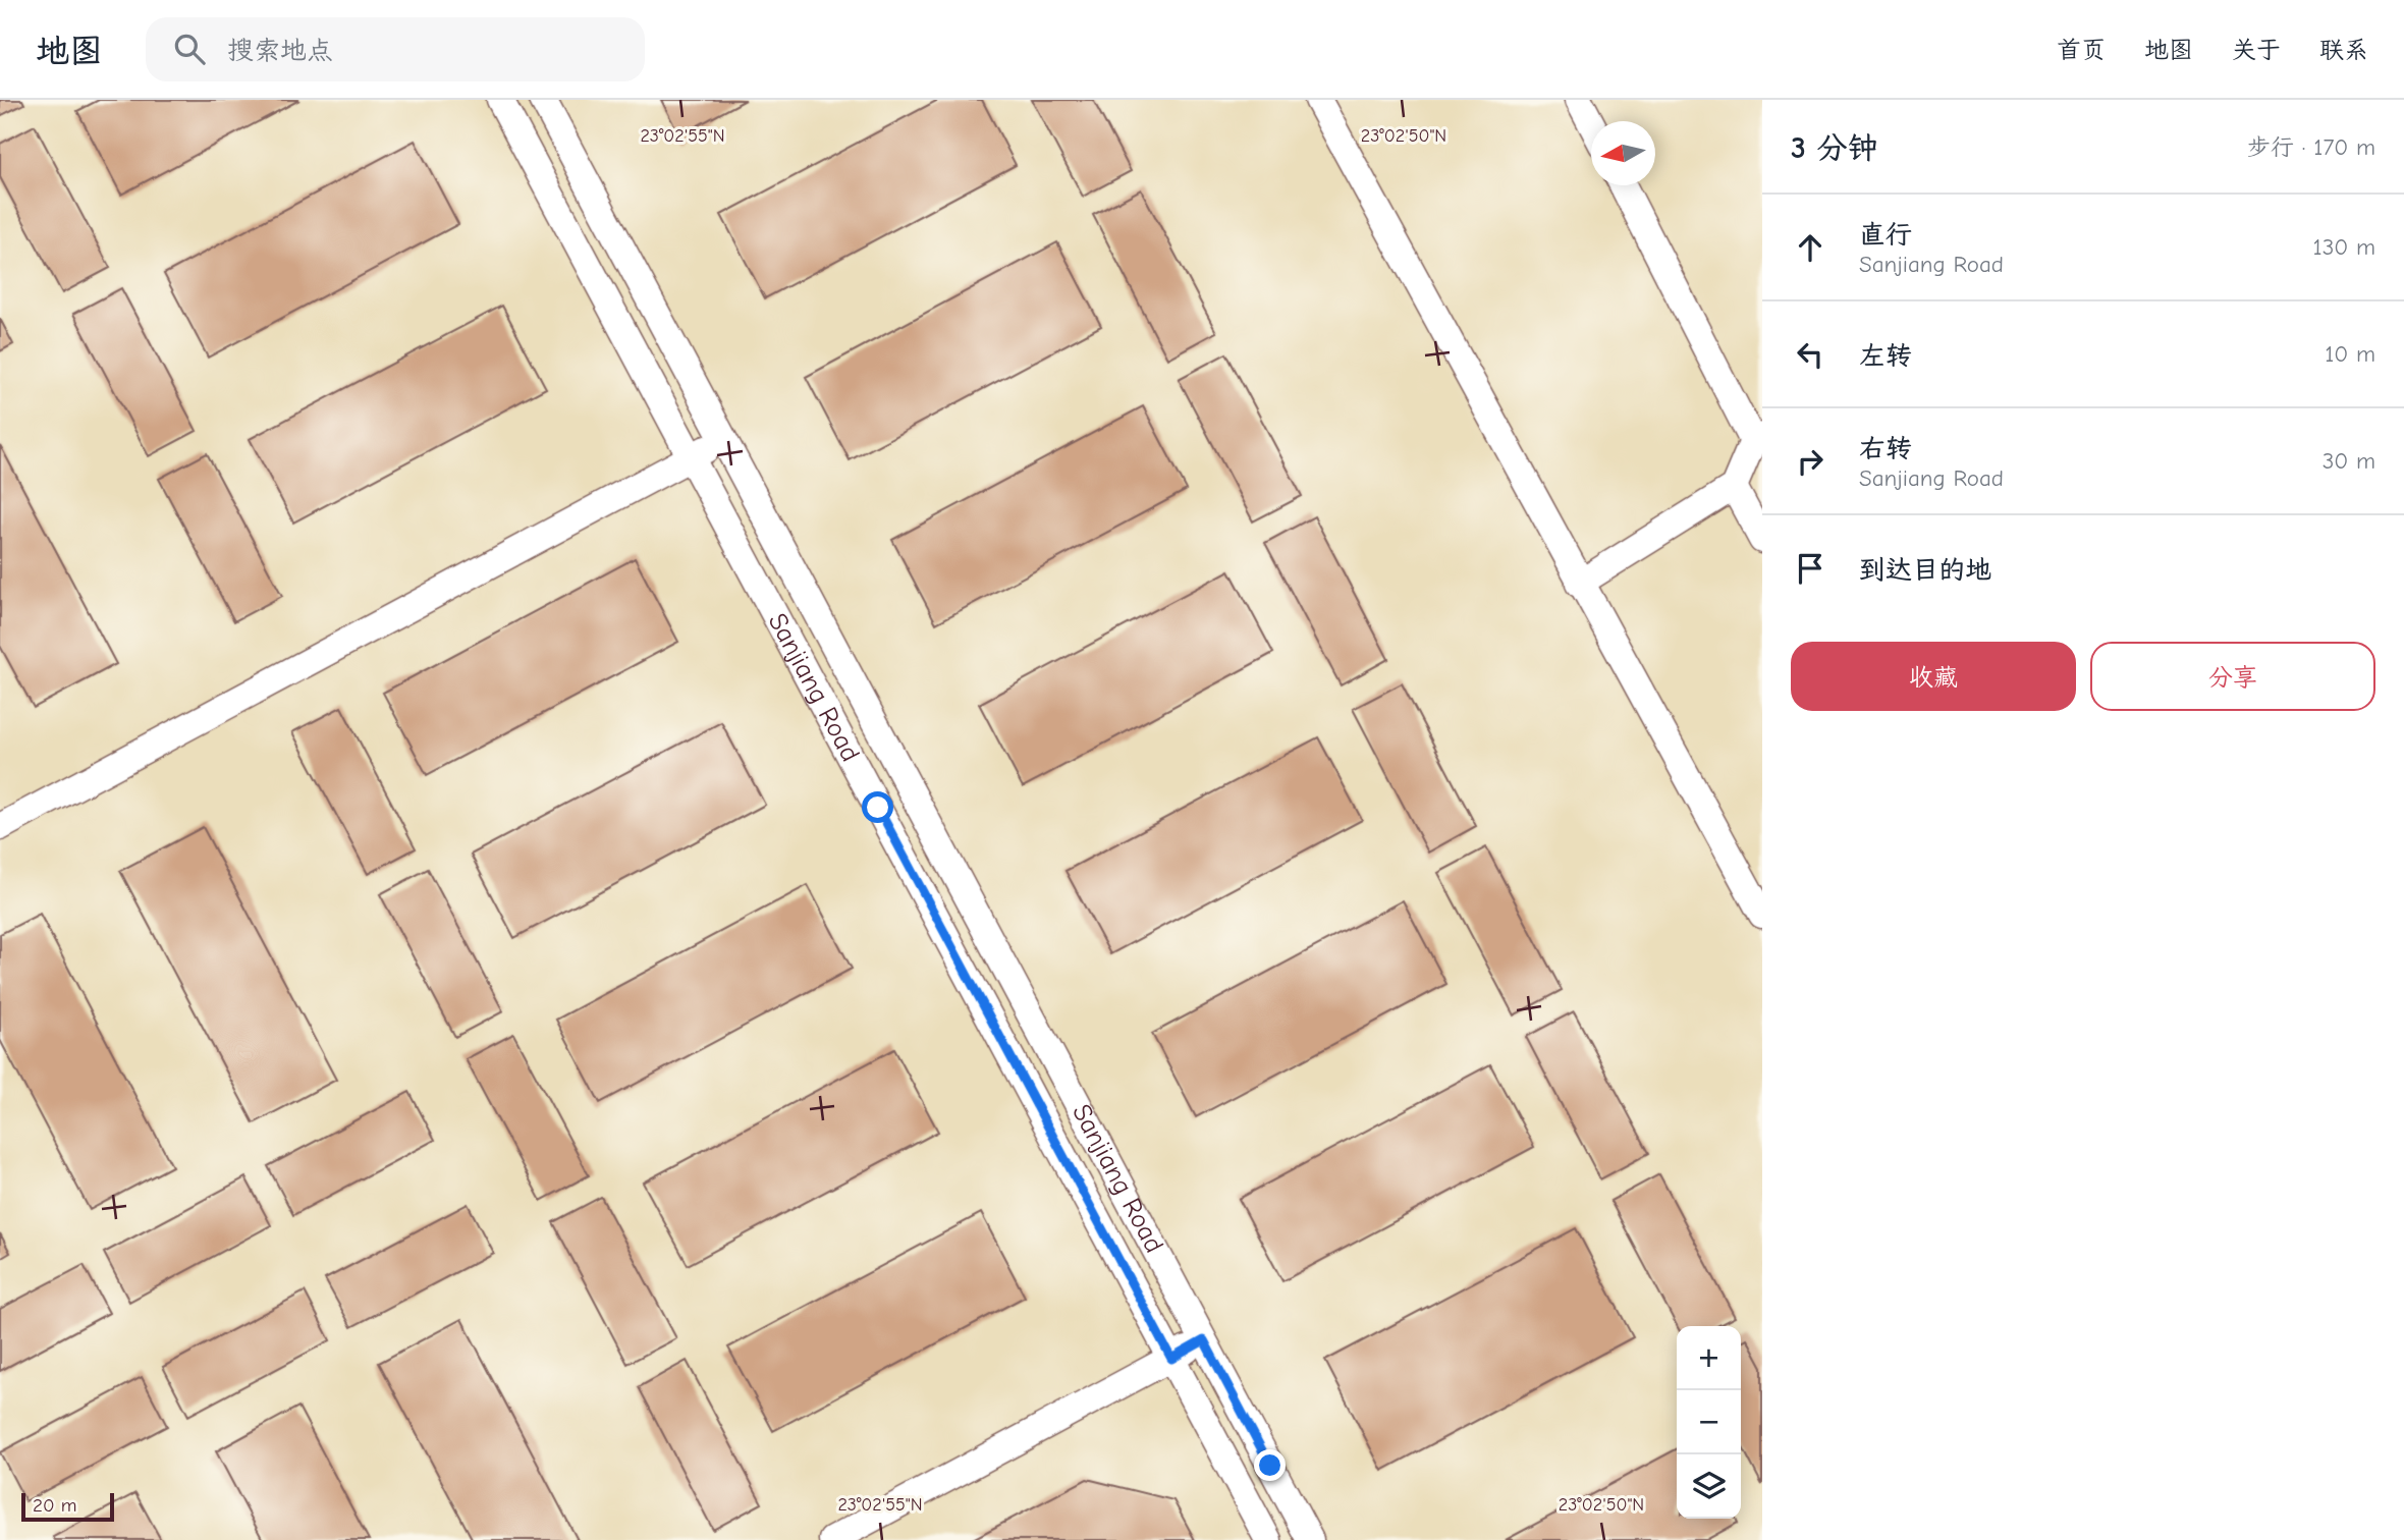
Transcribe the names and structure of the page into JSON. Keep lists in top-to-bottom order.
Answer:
{
  "streets": {
    "street": ["Sanjiang Road"]
  },
  "scale_bar": "20 m",
  "north": "left",
  "page": {
    "header": "地图",
    "search": "搜索地点",
    "nav": [
      "首页",
      "地图",
      "关于",
      "联系"
    ],
    "heading": ["3 分钟", "步行 · 170 m"],
    "list": [
      ["直行", "Sanjiang Road", "130 m"],
      ["左转", "10 m"],
      ["右转", "Sanjiang Road", "30 m"],
      "到达目的地"
    ],
    "buttons": ["收藏", "分享"],
    "map_buttons": ["+", "−"],
    "scale": "20 m"
  },
  "coordinates": ["23°02'55\"N", "23°02'50\"N"]
}
